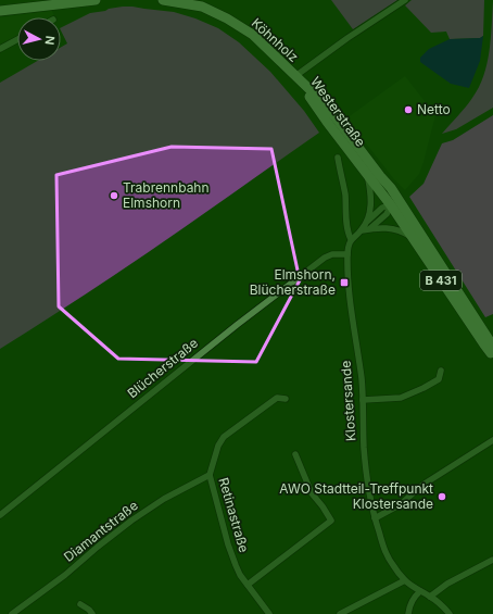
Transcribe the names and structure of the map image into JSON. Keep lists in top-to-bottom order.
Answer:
{
  "streets": {
    "main road": ["Köhnholz", "Westerstraße", "B 431"],
    "street": [
      "Blücherstraße",
      "Klostersande",
      "Retinastraße",
      "Diamantstraße"
    ]
  },
  "crossings": [
    ["Köhnholz", "Westerstraße"],
    ["Blücherstraße", "Klostersande"],
    ["Retinastraße", "Diamantstraße"]
  ],
  "places": {
    "other": ["Netto", "Trabrennbahn Elmshorn", "AWO Stadtteil-Treffpunkt Klostersande"],
    "transit": ["Elmshorn, Blücherstraße"]
  },
  "north": "right"
}
